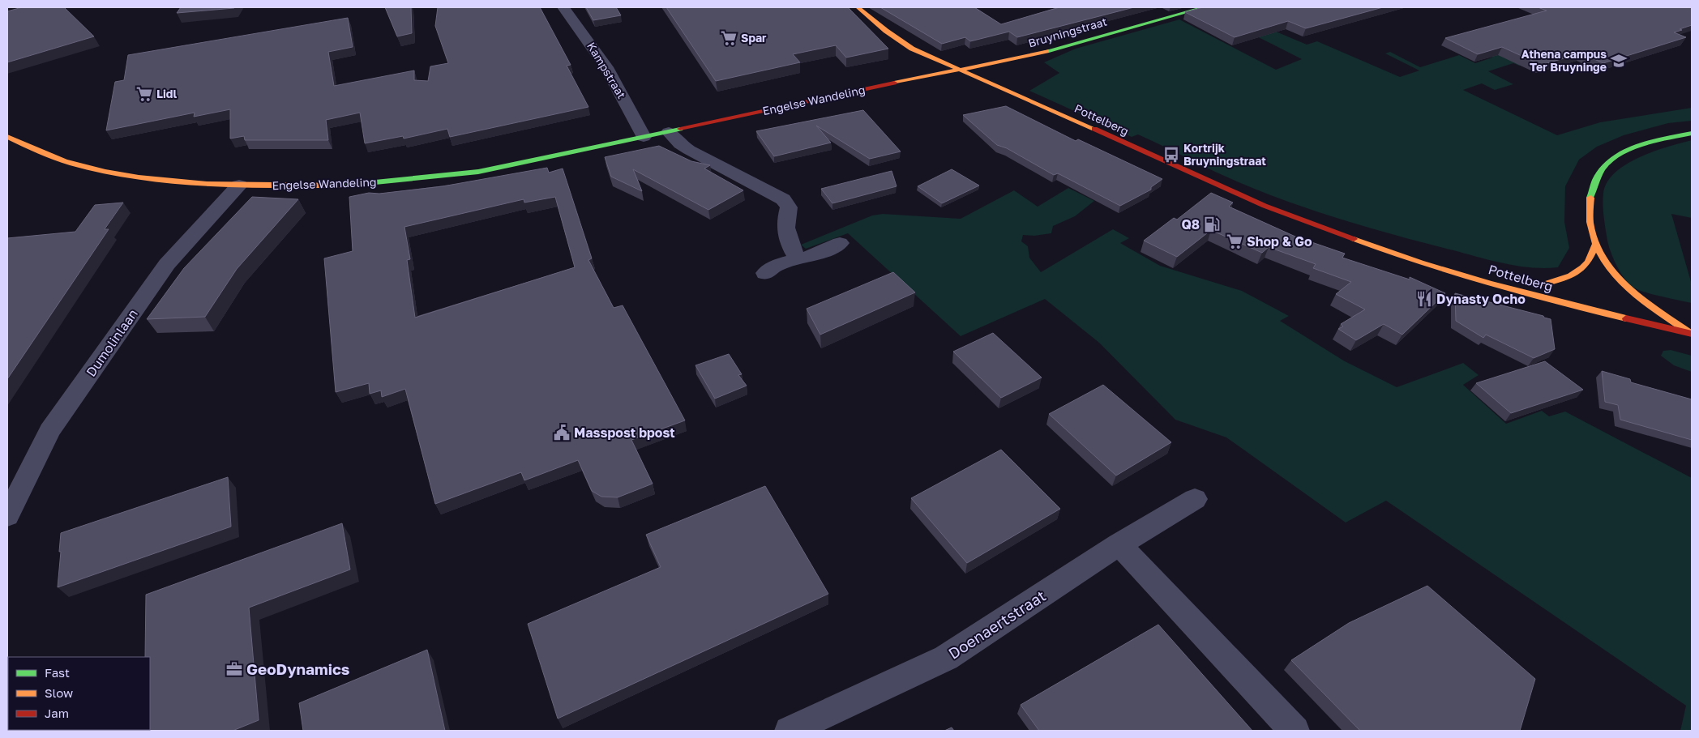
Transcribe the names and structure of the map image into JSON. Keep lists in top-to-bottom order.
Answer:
{
  "streets": {
    "main road": ["Bruyningstraat", "Engelse Wandeling", "Pottelberg"],
    "street": ["Kampstraat", "Dumolinlaan", "Doenaertstraat"]
  },
  "crossings": [
    ["Bruyningstraat", "Engelse Wandeling"],
    ["Bruyningstraat", "Pottelberg"],
    ["Kampstraat", "Engelse Wandeling"],
    ["Engelse Wandeling", "Pottelberg"],
    ["Engelse Wandeling", "Dumolinlaan"]
  ],
  "places": {
    "supermarket": ["Spar", "Lidl", "Shop & Go"],
    "school or university": ["Athena campus Ter Bruyninge"],
    "bus stop": ["Kortrijk Bruyningstraat"],
    "fuel station": ["Q8"],
    "restaurant": ["Dynasty Ocho"],
    "public building": ["Masspost bpost"],
    "office": ["GeoDynamics"]
  },
  "legend": ["Fast", "Slow", "Jam"]
}
